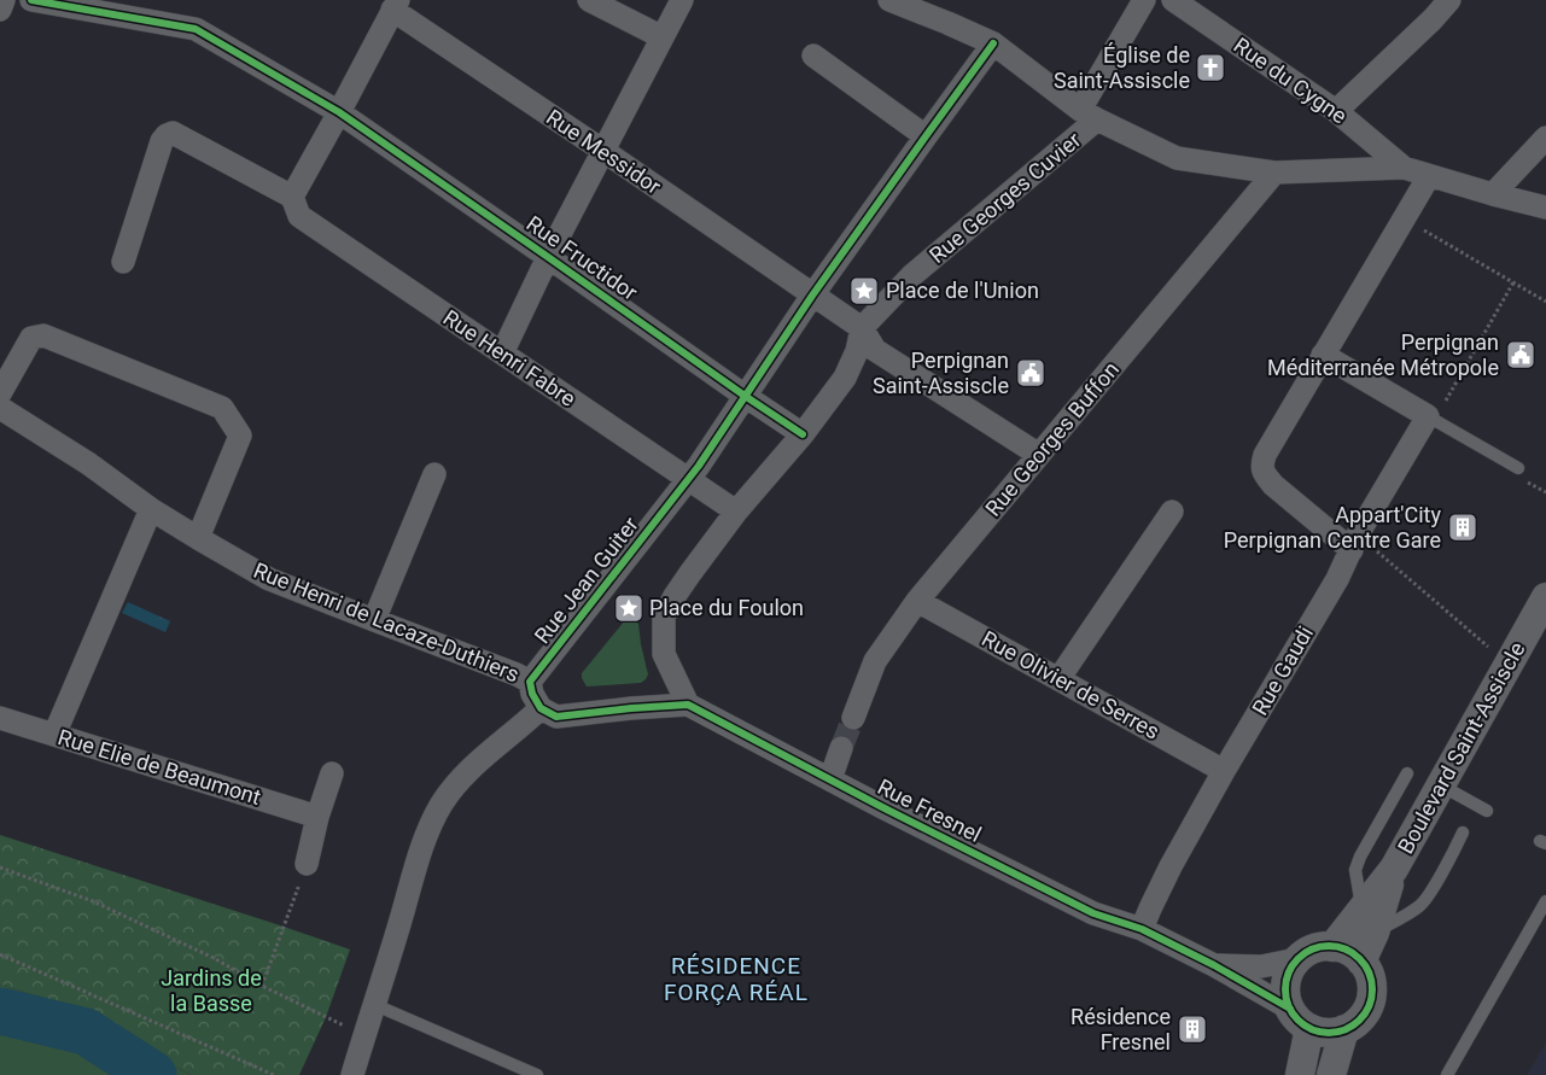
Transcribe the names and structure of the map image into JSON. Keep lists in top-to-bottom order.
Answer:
{
  "streets": {
    "street": [
      "Rue du Cygne",
      "Rue Messidor",
      "Rue Georges Cuvier",
      "Rue Fructidor",
      "Rue Henri Fabre",
      "Rue Georges Buffon",
      "Rue Jean Guiter",
      "Rue Henri de Lacaze-Duthiers",
      "Rue Gaudi",
      "Rue Olivier de Serres",
      "Boulevard Saint-Assiscle",
      "Rue Elie de Beaumont",
      "Rue Fresnel"
    ]
  },
  "crossings": [
    ["Rue Messidor", "Rue Jean Guiter"],
    ["Rue Fructidor", "Rue Jean Guiter"],
    ["Rue Henri Fabre", "Rue Jean Guiter"],
    ["Rue Georges Buffon", "Rue Olivier de Serres"],
    ["Rue Jean Guiter", "Rue Henri de Lacaze-Duthiers"],
    ["Rue Gaudi", "Rue Olivier de Serres"],
    ["Rue Gaudi", "Rue Fresnel"],
    ["Boulevard Saint-Assiscle", "Rue Fresnel"]
  ],
  "districts": ["RÉSIDENCE FORÇA RÉAL"],
  "parks": ["Jardins de la Basse"],
  "places": {
    "church": ["Église de Saint-Assiscle"],
    "place": ["Place de l'Union", "Place du Foulon"],
    "public building": ["Perpignan Méditerranée Métropole", "Perpignan Saint-Assiscle"],
    "building": ["Appart'City Perpignan Centre Gare", "Résidence Fresnel"]
  }
}
